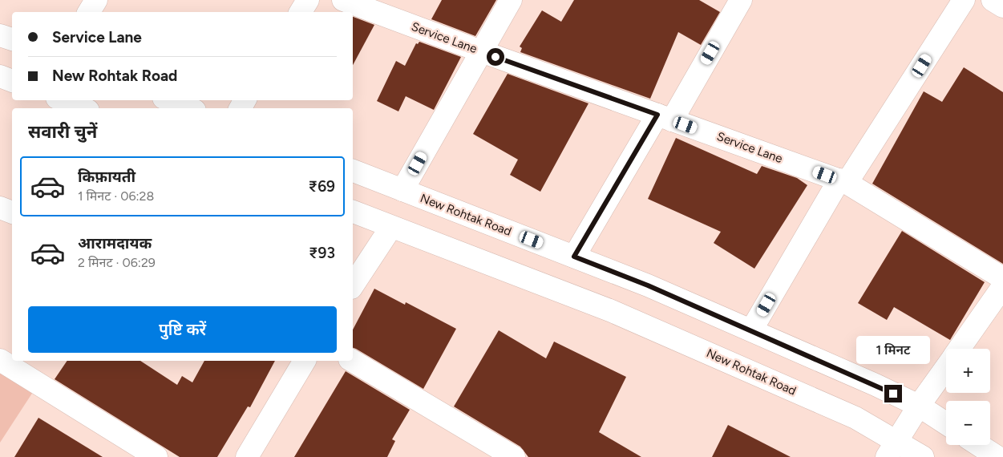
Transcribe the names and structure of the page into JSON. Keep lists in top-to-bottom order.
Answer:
{
  "streets": {
    "street": ["Service Lane", "New Rohtak Road"]
  },
  "page": {
    "banner": ["Service Lane", "New Rohtak Road"],
    "heading": "सवारी चुनें",
    "list": [
      {
        "name": "किफ़ायती",
        "note": "1 मिनट · 06:28",
        "value": "₹69"
      },
      {
        "name": "आरामदायक",
        "note": "2 मिनट · 06:29",
        "value": "₹93"
      }
    ],
    "buttons": "पुष्टि करें",
    "bubble": "1 मिनट",
    "map_buttons": ["+", "−"]
  }
}
